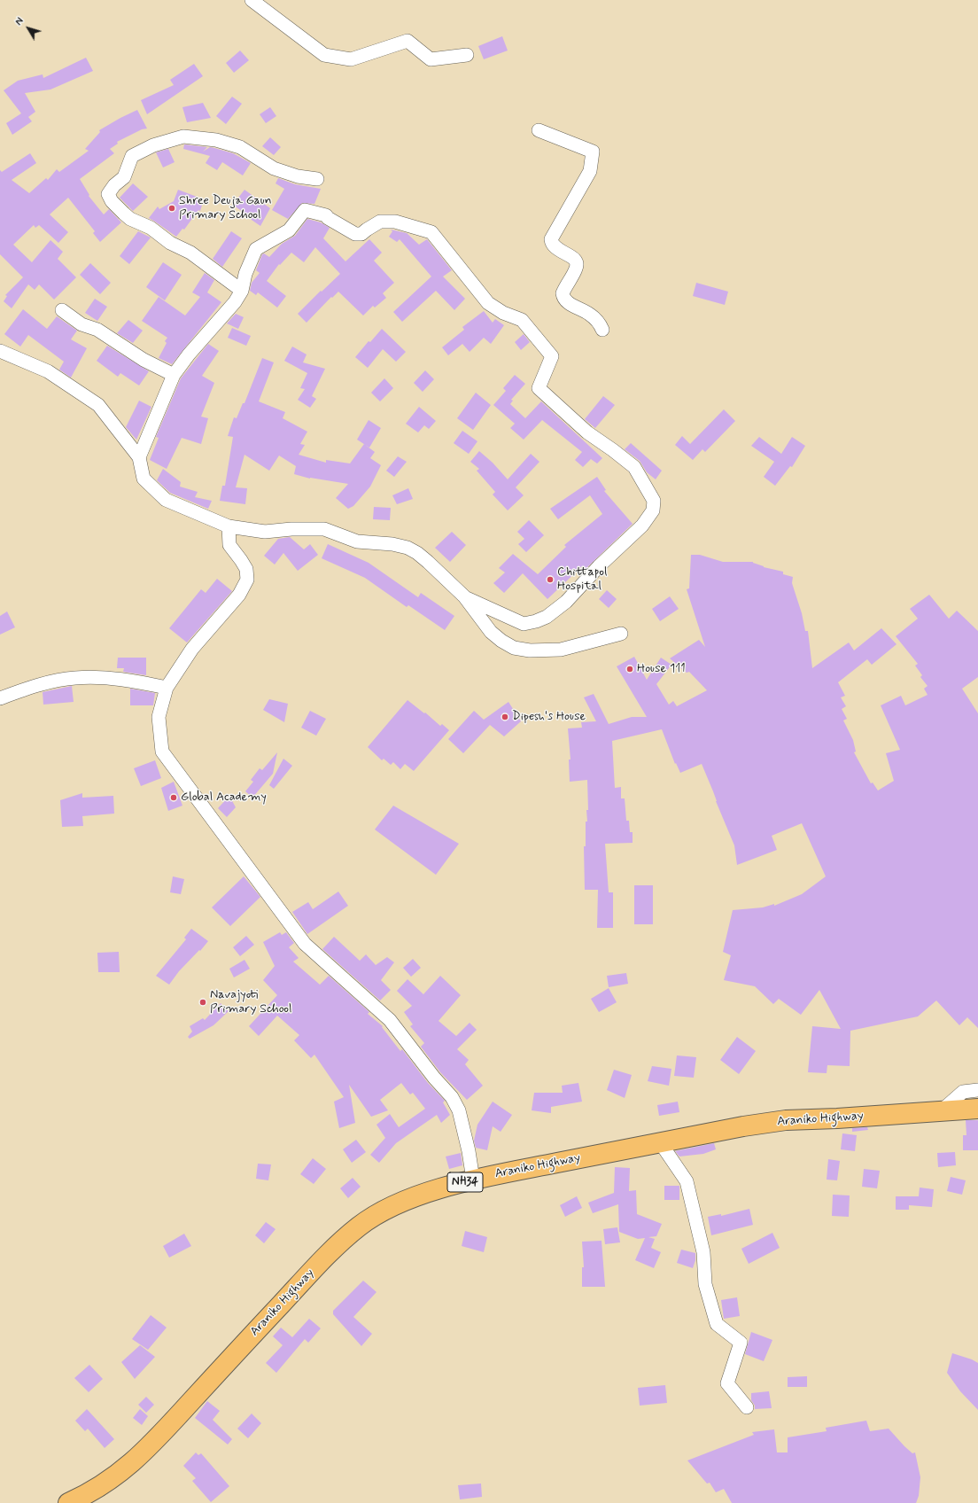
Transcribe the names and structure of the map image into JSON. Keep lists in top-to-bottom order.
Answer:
{
  "streets": {
    "highway": ["Araniko Highway", "NH34"]
  },
  "places": [
    "Shree Deuja Gaun Primary School",
    "Chittapol Hospital",
    "House 111",
    "Dipesh's House",
    "Global Academy",
    "Navajyoti Primary School"
  ],
  "north": "top left"
}
